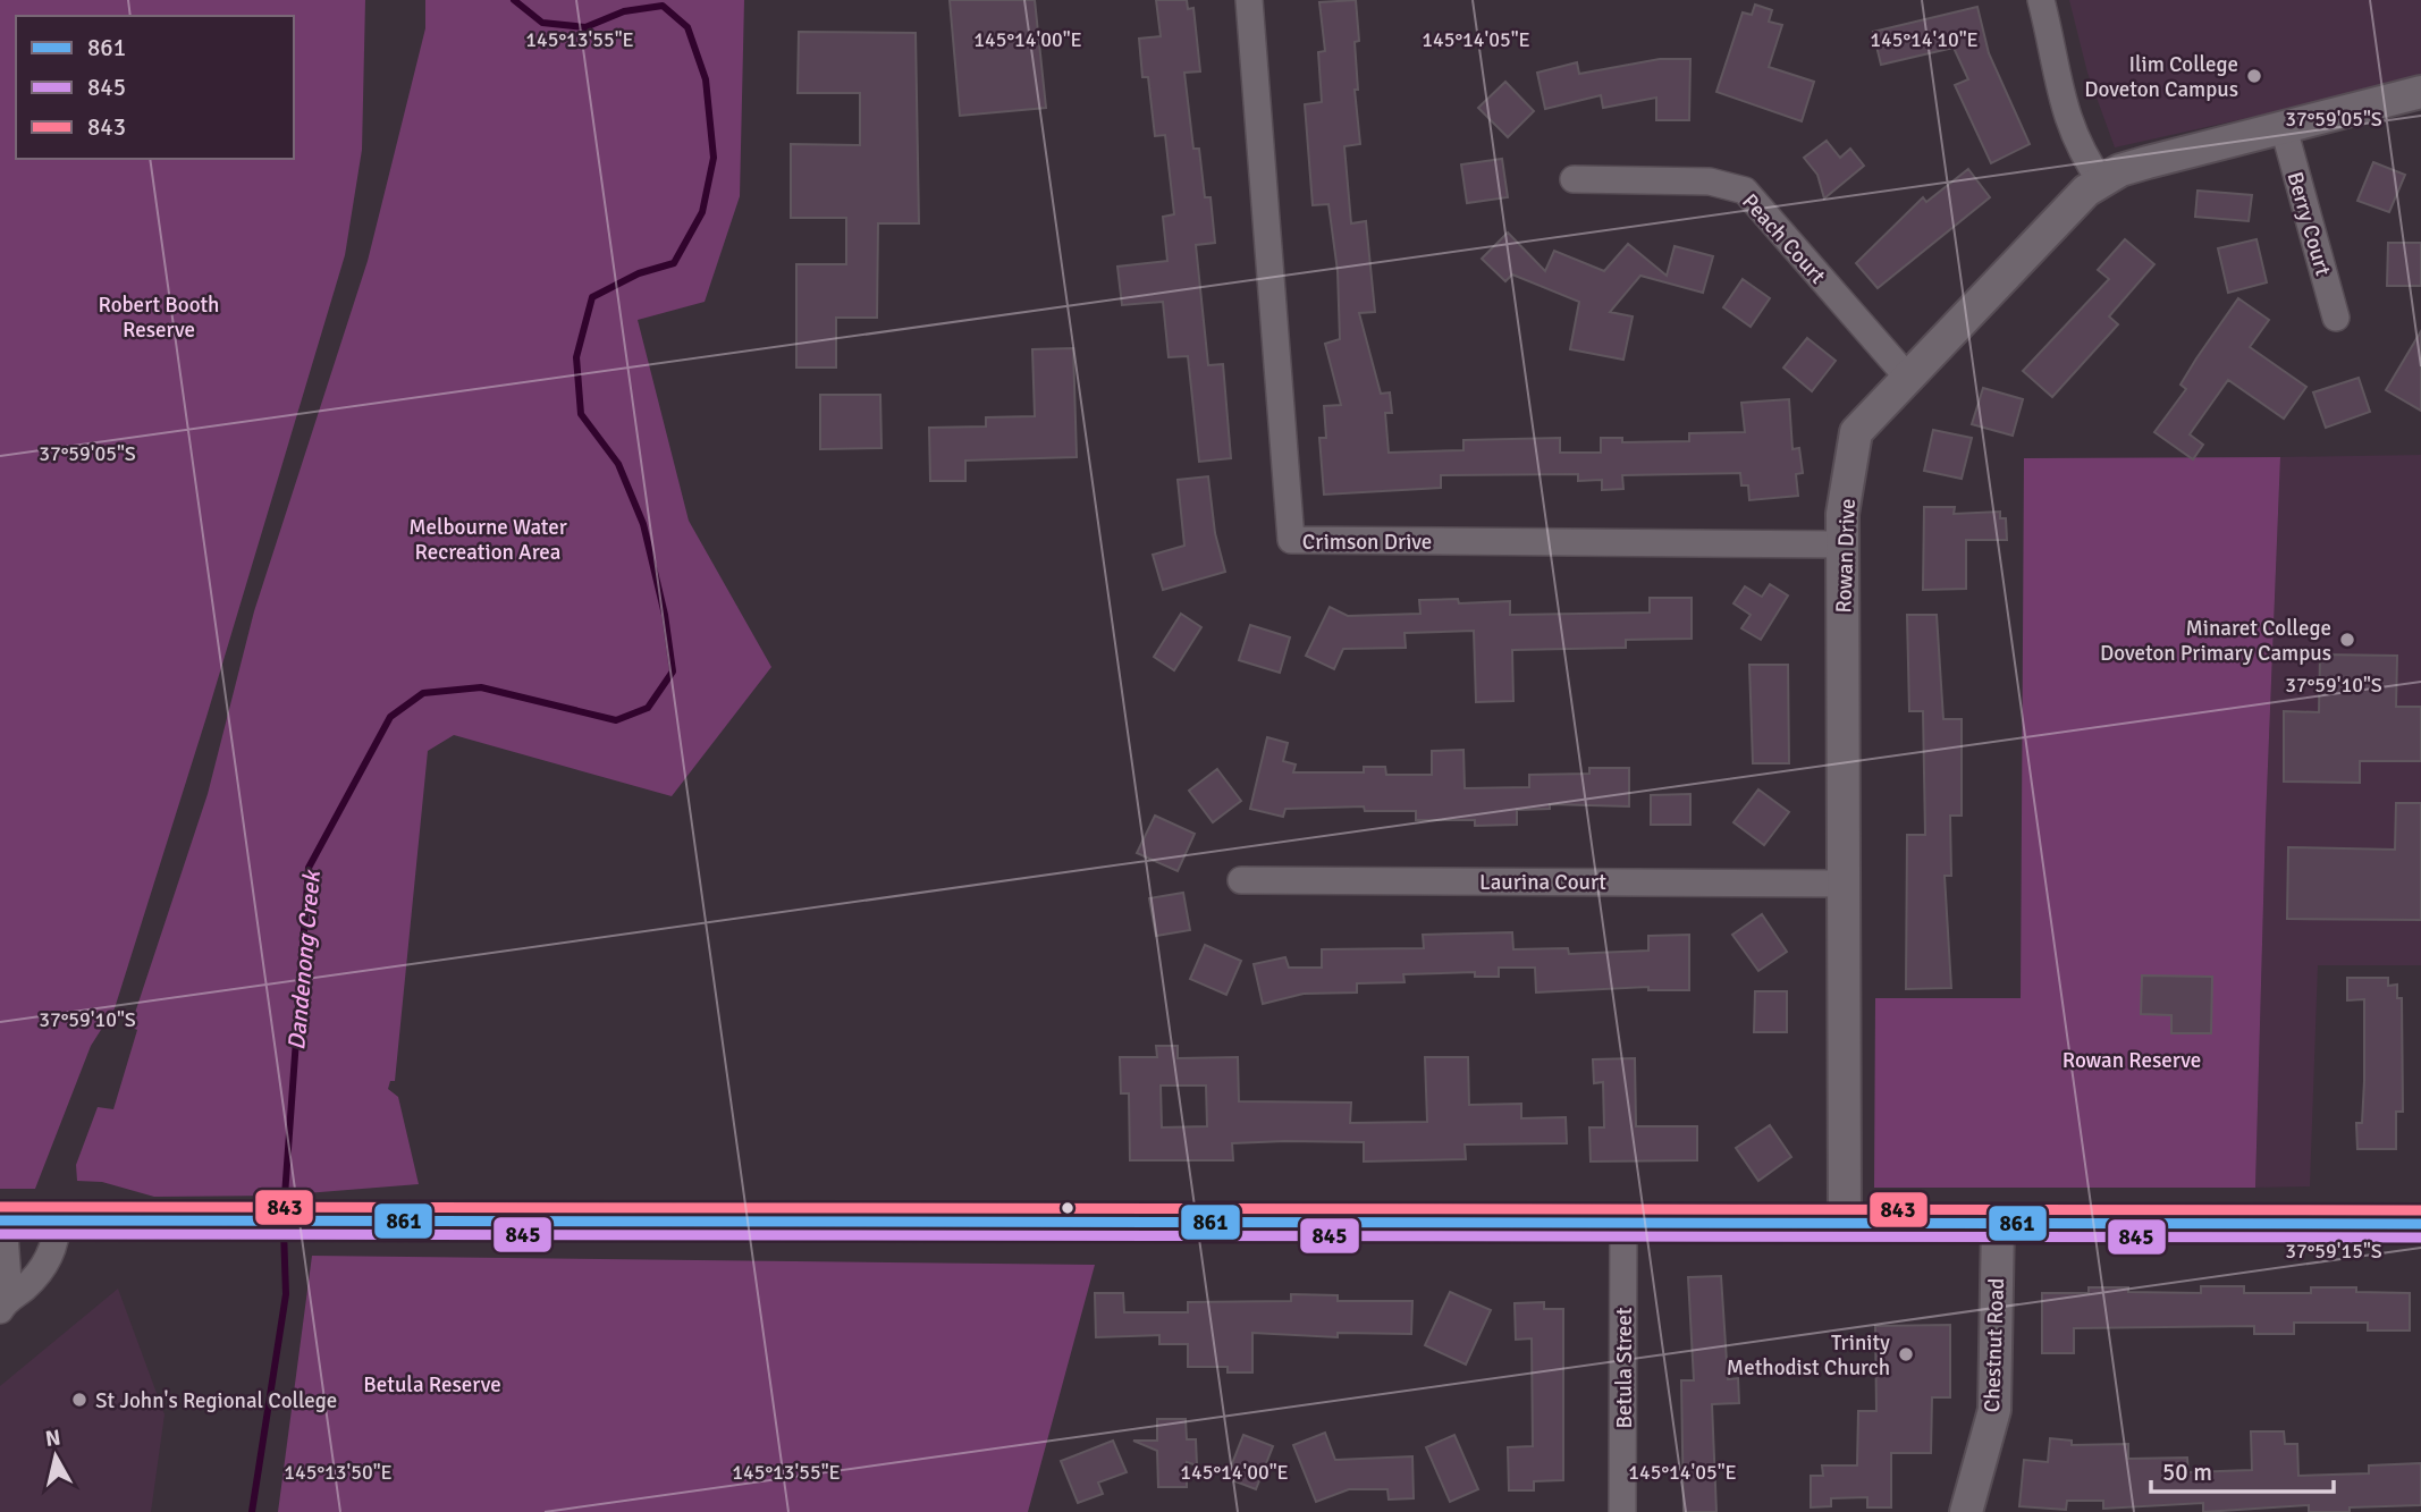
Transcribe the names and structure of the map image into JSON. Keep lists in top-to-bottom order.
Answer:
{
  "streets": {
    "street": [
      "Berry Court",
      "Peach Court",
      "Crimson Drive",
      "Rowan Drive",
      "Laurina Court",
      "Chestnut Road",
      "Betula Street"
    ]
  },
  "crossings": [
    ["Berry Court", "Rowan Drive"],
    ["Peach Court", "Rowan Drive"],
    ["Crimson Drive", "Rowan Drive"],
    ["Rowan Drive", "Laurina Court"]
  ],
  "water": ["Dandenong Creek"],
  "parks": [
    "Robert Booth Reserve",
    "Melbourne Water Recreation Area",
    "Rowan Reserve",
    "Betula Reserve"
  ],
  "places": [
    "Ilim College Doveton Campus",
    "Minaret College Doveton Primary Campus",
    "Trinity Methodist Church",
    "St John's Regional College"
  ],
  "lines": ["transit line 843", "transit line 861", "transit line 845"],
  "legend": ["861", "845", "843"],
  "scale_bar": "50 m",
  "north": "top",
  "coordinates": [
    "145°13'55\"E",
    "145°14'00\"E",
    "145°14'05\"E",
    "145°14'10\"E",
    "37°59'05\"S",
    "37°59'10\"S",
    "37°59'15\"S",
    "145°13'50\"E"
  ]
}
